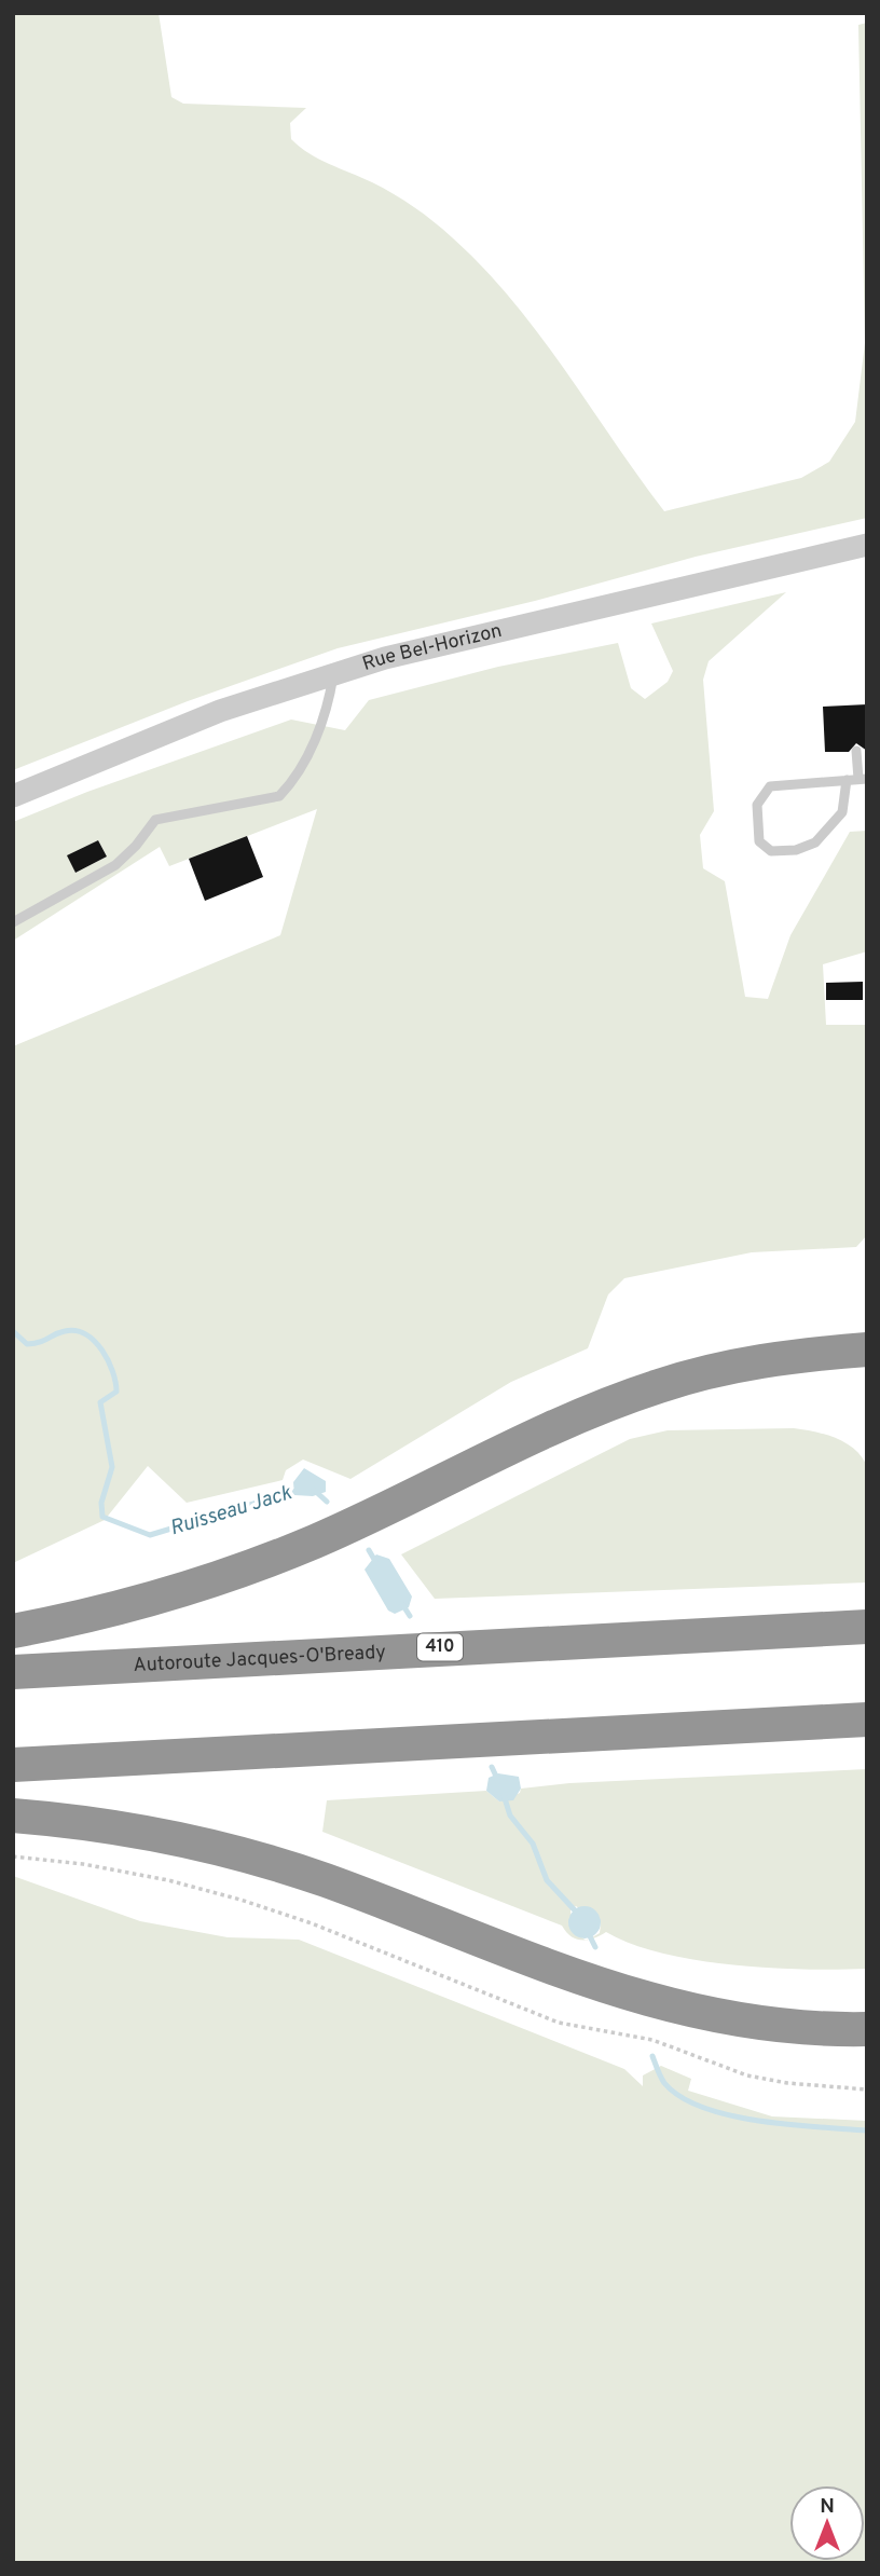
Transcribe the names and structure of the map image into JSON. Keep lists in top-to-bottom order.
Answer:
{
  "streets": {
    "highway": ["410", "Autoroute Jacques-O'Bready"],
    "street": ["Rue Bel-Horizon"]
  },
  "water": ["Ruisseau Jack"],
  "north": "top"
}
